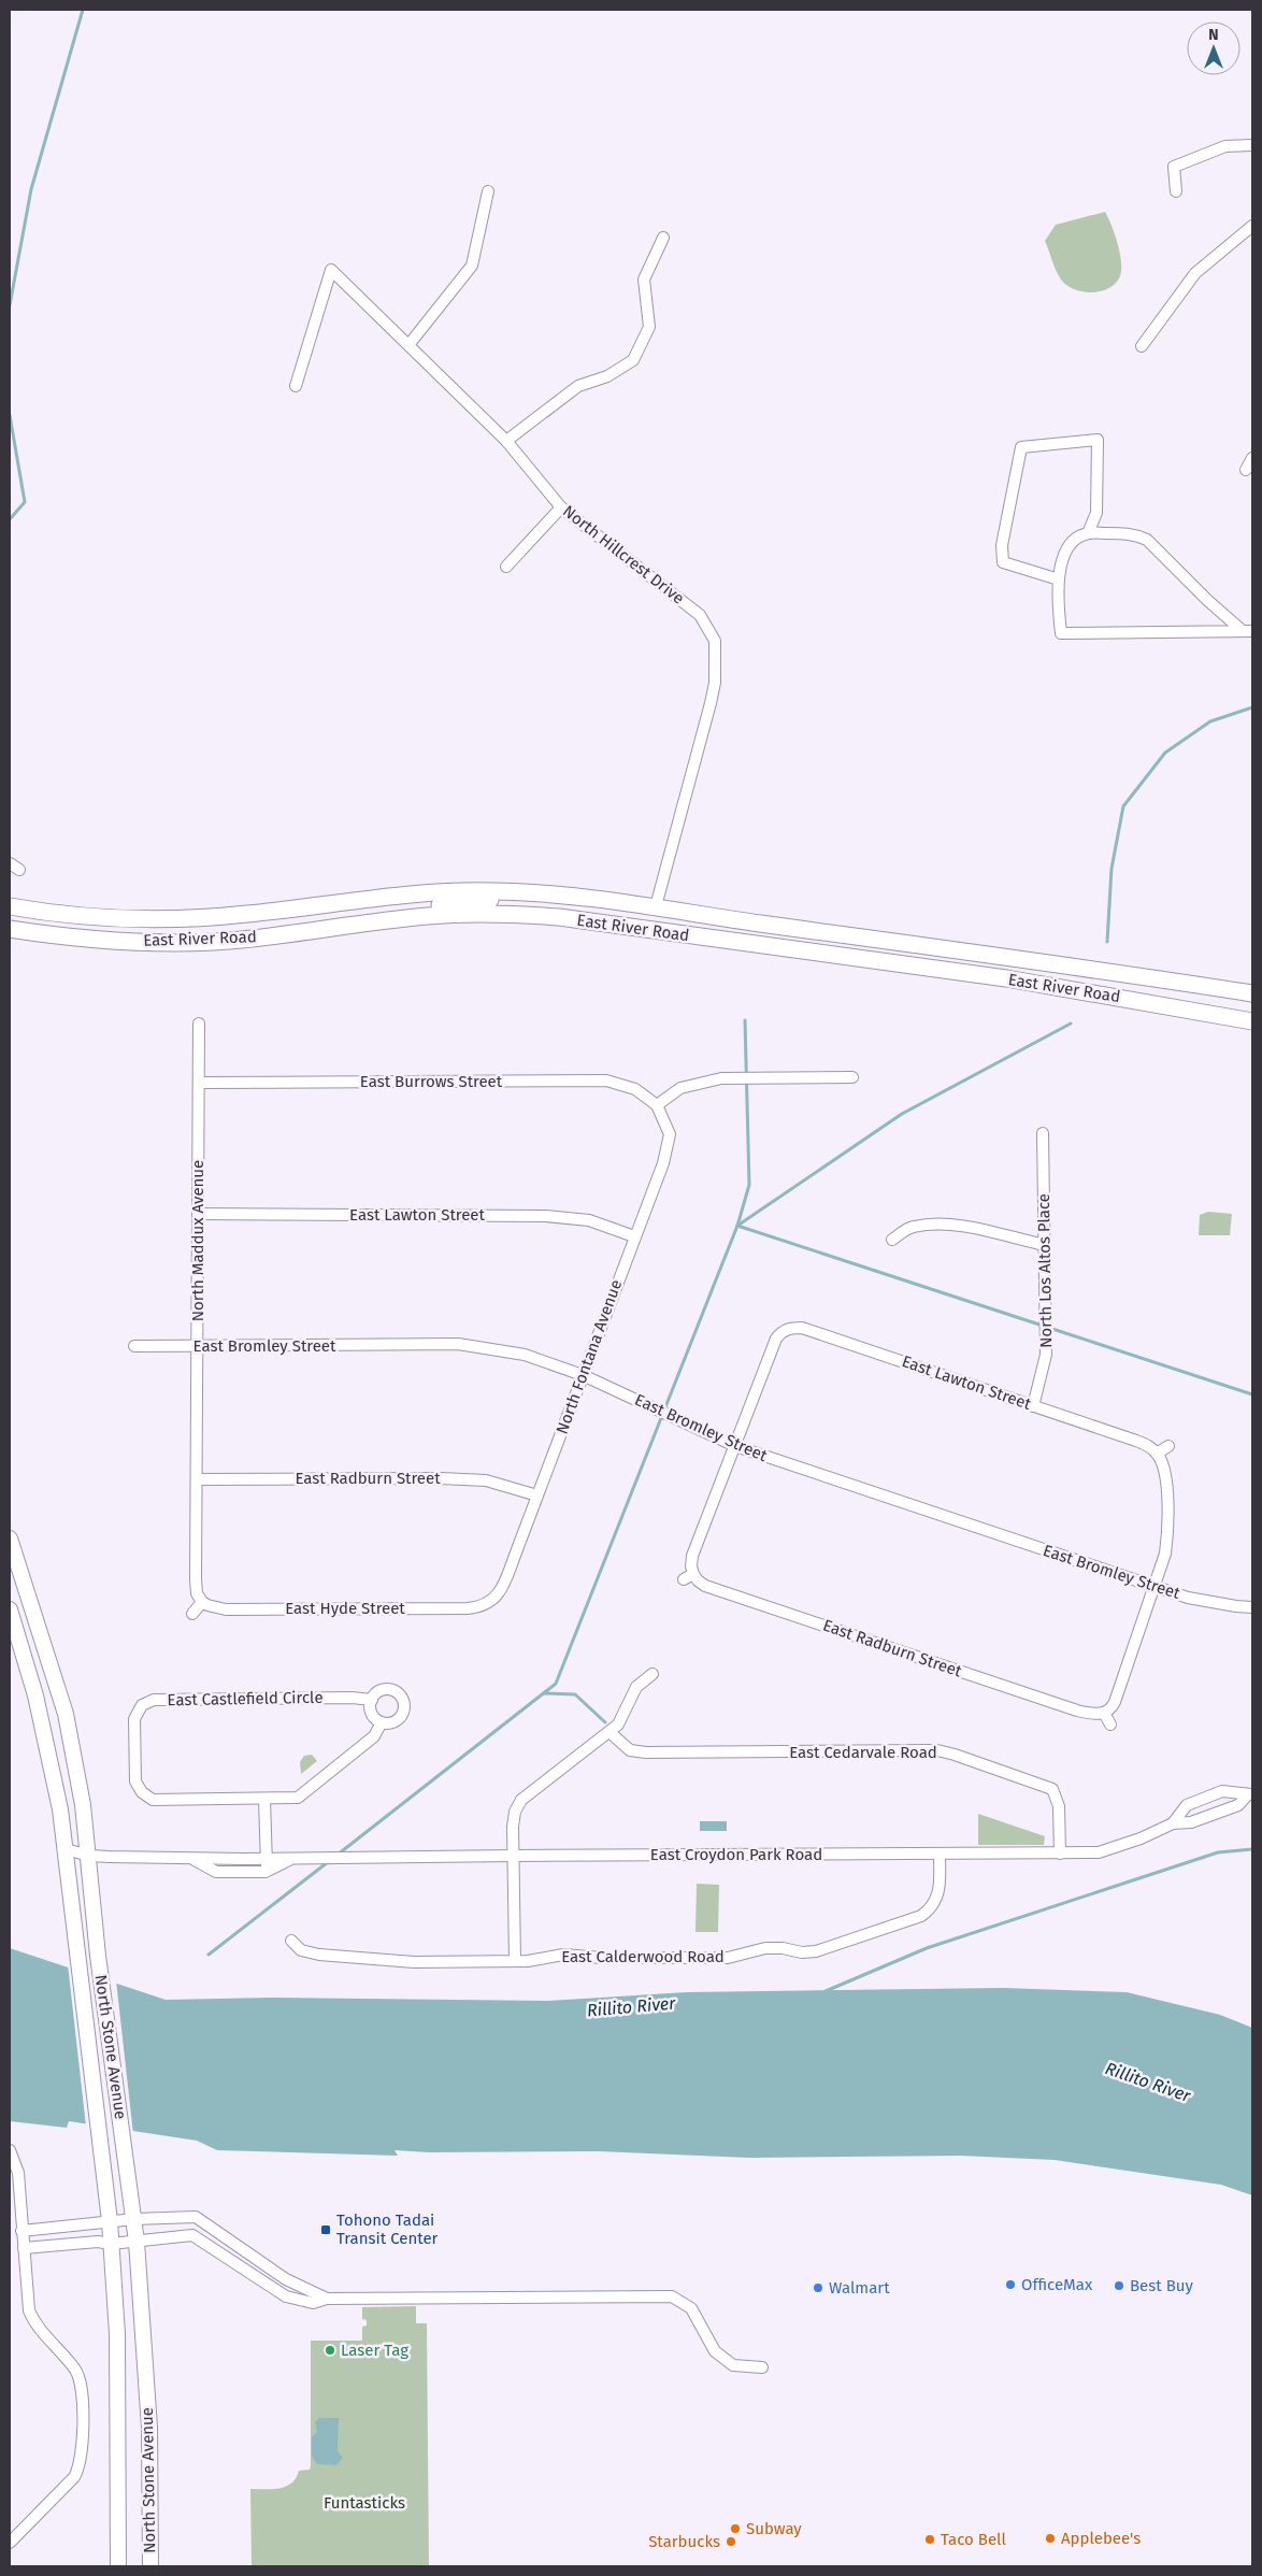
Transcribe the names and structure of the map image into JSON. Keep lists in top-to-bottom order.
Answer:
{
  "streets": {
    "main road": ["East River Road", "North Stone Avenue"],
    "street": [
      "North Hillcrest Drive",
      "East Burrows Street",
      "East Lawton Street",
      "North Maddux Avenue",
      "North Los Altos Place",
      "East Bromley Street",
      "North Fontana Avenue",
      "East Radburn Street",
      "East Hyde Street",
      "East Castlefield Circle",
      "East Cedarvale Road",
      "East Croydon Park Road",
      "East Calderwood Road"
    ]
  },
  "crossings": [
    ["North Hillcrest Drive", "East River Road"],
    ["East Burrows Street", "North Maddux Avenue"],
    ["East Burrows Street", "North Fontana Avenue"],
    ["East Lawton Street", "North Maddux Avenue"],
    ["East Lawton Street", "North Los Altos Place"],
    ["East Lawton Street", "East Bromley Street"],
    ["East Lawton Street", "North Fontana Avenue"],
    ["East Lawton Street", "East Radburn Street"],
    ["North Maddux Avenue", "East Bromley Street"],
    ["North Maddux Avenue", "East Radburn Street"],
    ["North Maddux Avenue", "East Hyde Street"],
    ["East Bromley Street", "North Fontana Avenue"],
    ["East Bromley Street", "East Radburn Street"],
    ["North Fontana Avenue", "East Radburn Street"],
    ["North Fontana Avenue", "East Hyde Street"],
    ["East Cedarvale Road", "East Croydon Park Road"],
    ["East Croydon Park Road", "East Calderwood Road"],
    ["East Croydon Park Road", "North Stone Avenue"]
  ],
  "water": ["Rillito River"],
  "parks": ["Funtasticks"],
  "places": {
    "transit": ["Tohono Tadai Transit Center"],
    "other": [
      "OfficeMax",
      "Best Buy",
      "Walmart",
      "Laser Tag",
      "Subway",
      "Applebee's",
      "Taco Bell",
      "Starbucks"
    ]
  },
  "north": "top"
}
